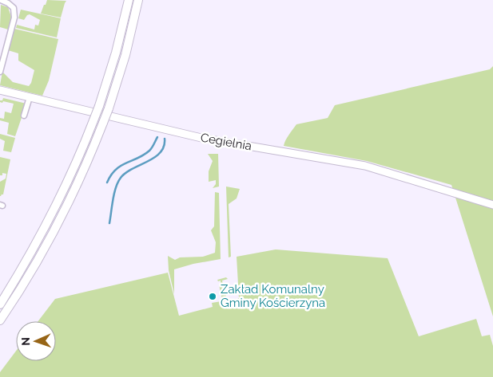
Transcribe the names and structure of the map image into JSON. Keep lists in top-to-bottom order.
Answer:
{
  "streets": {
    "street": ["Cegielnia"]
  },
  "places": ["Zakład Komunalny Gminy Kościerzyna"],
  "north": "left"
}
